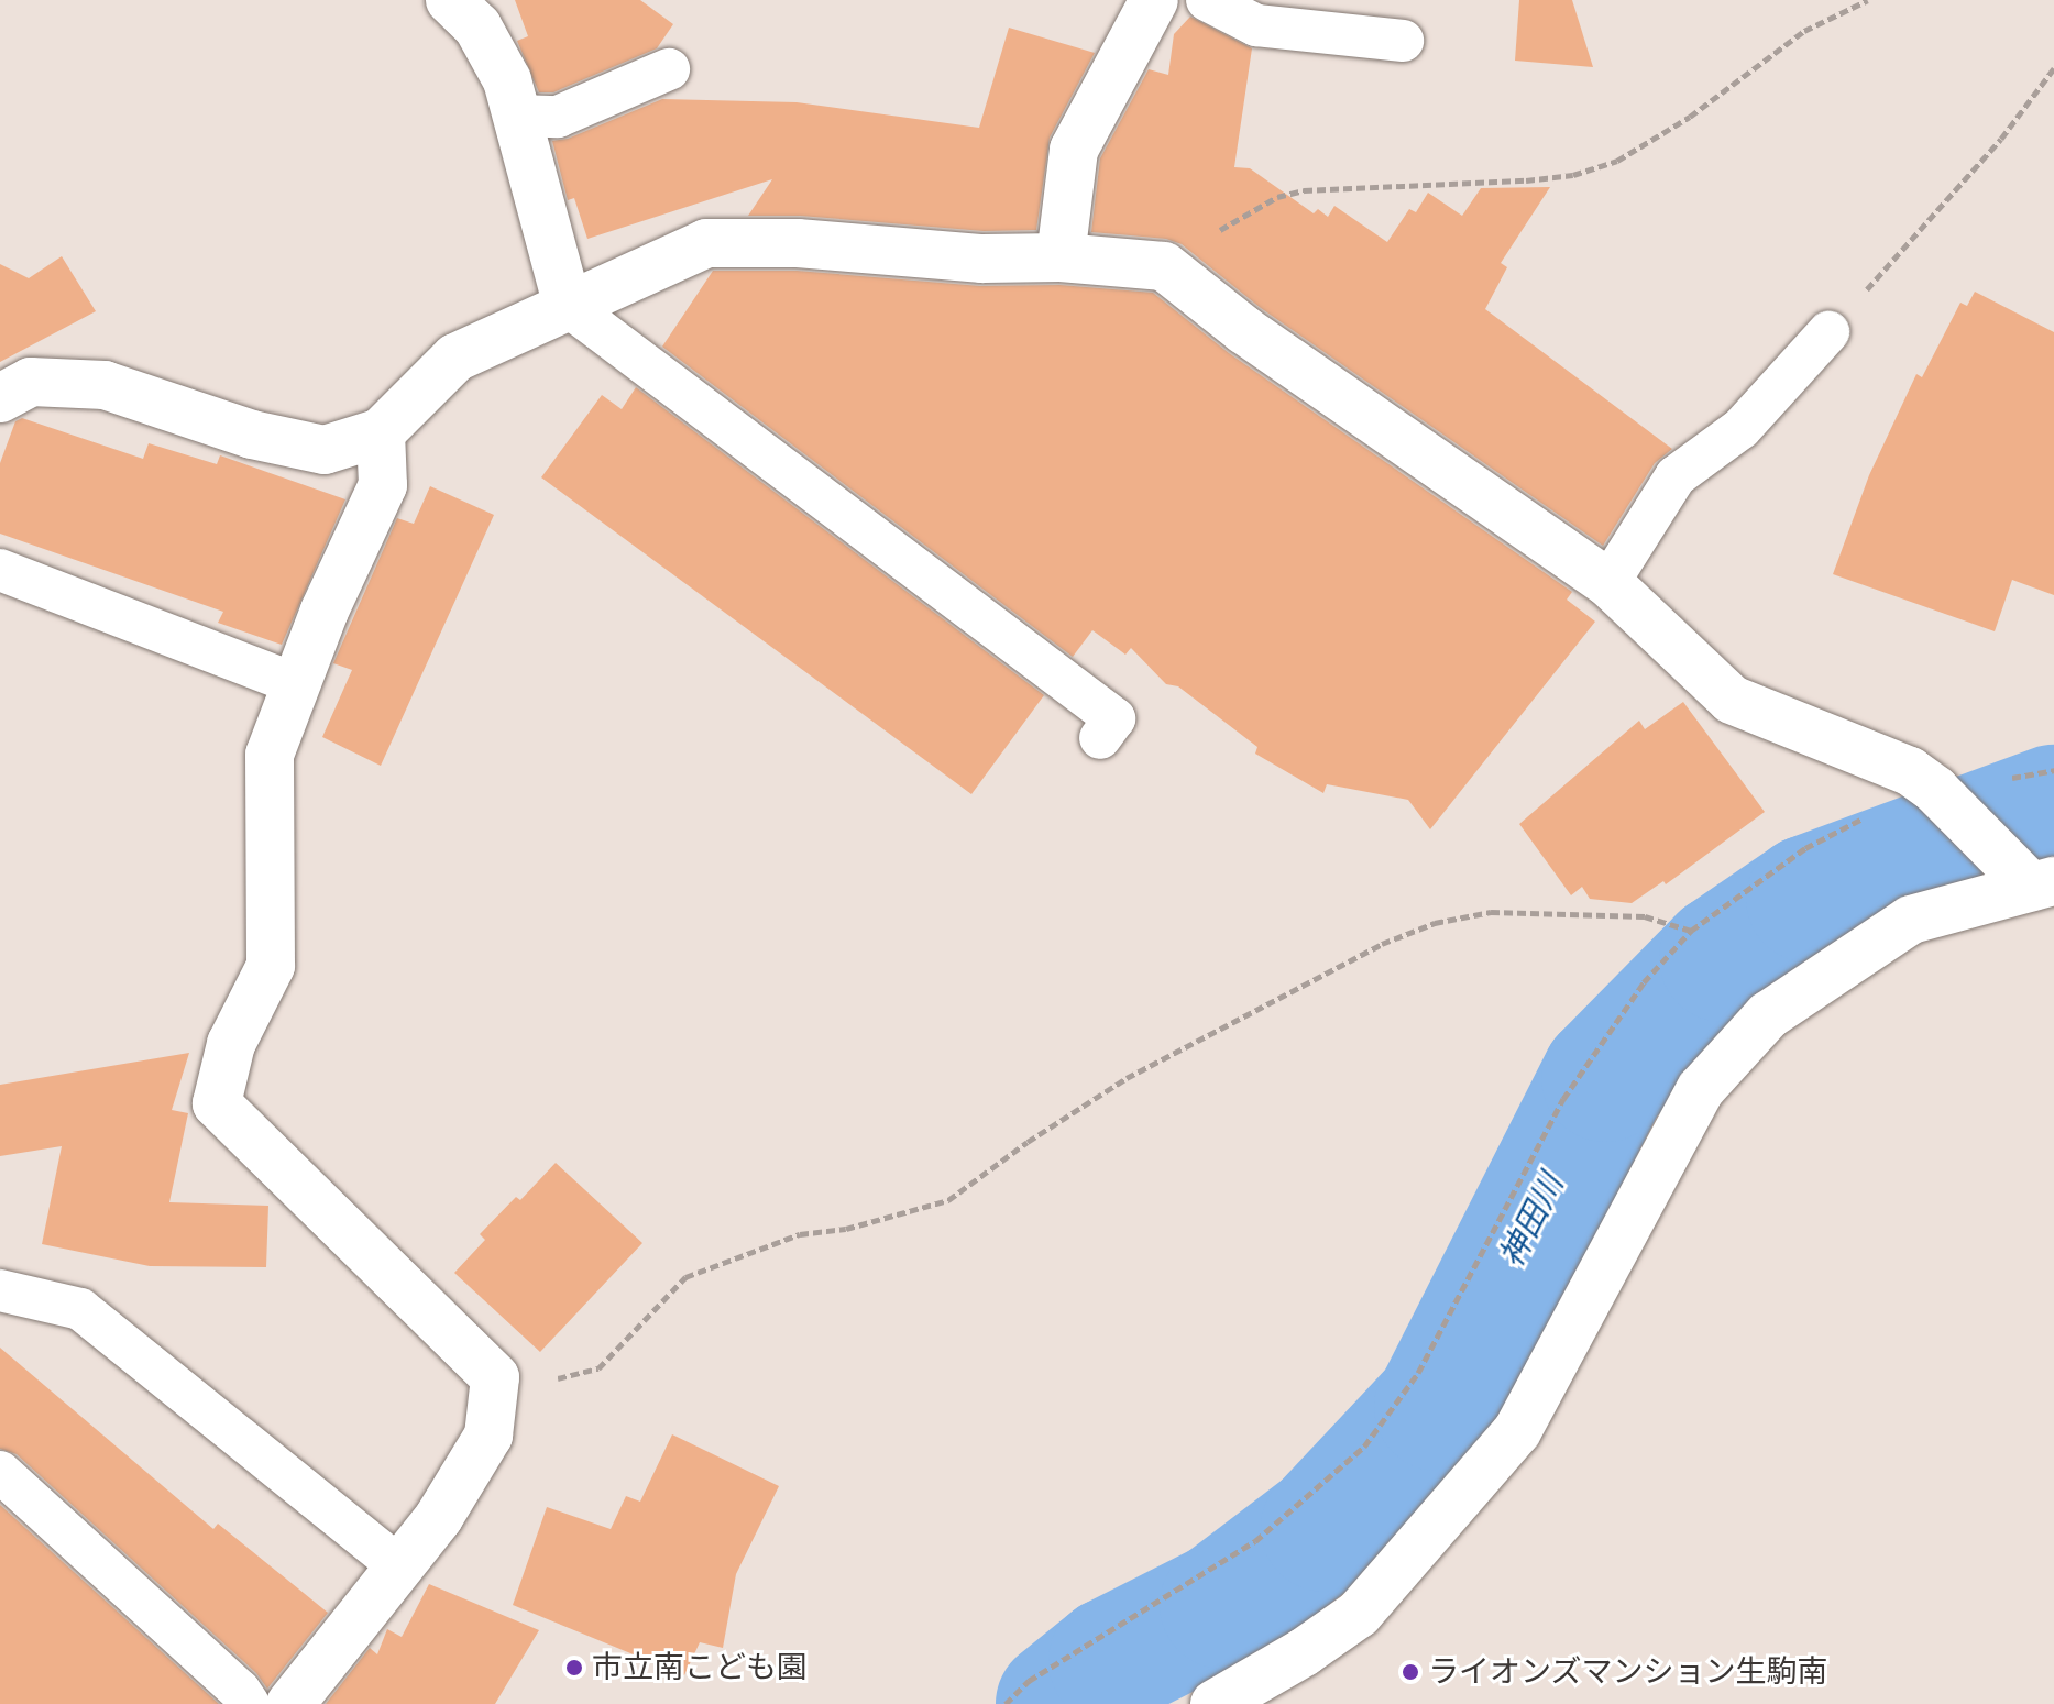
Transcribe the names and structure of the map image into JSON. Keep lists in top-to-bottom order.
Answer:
{
  "water": ["神田川"],
  "places": ["市立南こども園", "ライオンズマンション生駒南"]
}
